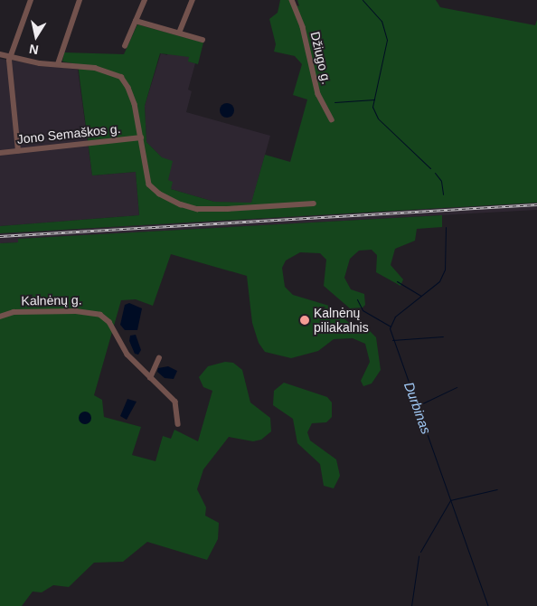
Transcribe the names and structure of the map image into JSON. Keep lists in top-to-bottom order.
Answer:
{
  "streets": {
    "street": ["Džiugo g.", "Jono Semaškos g.", "Kalnėnų g."]
  },
  "water": ["Durbinas"],
  "places": ["Kalnėnų piliakalnis"],
  "north": "bottom"
}
